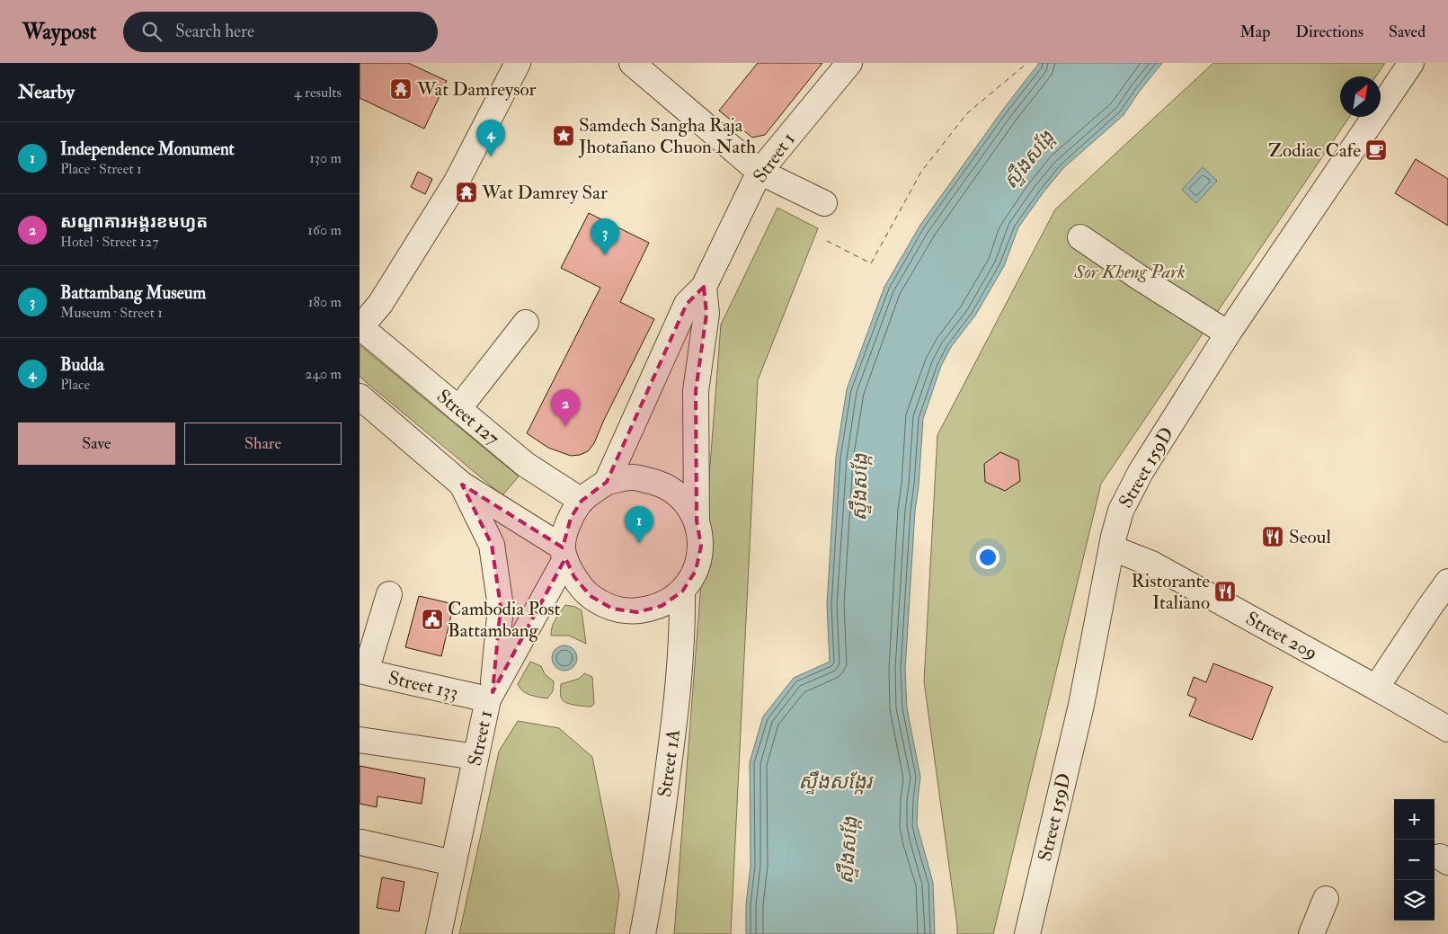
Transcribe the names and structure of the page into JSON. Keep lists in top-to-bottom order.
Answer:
{
  "streets": {
    "street": [
      "Street 1",
      "Street 127",
      "Street 159D",
      "Street 209",
      "Street 133",
      "Street 1A"
    ]
  },
  "crossings": [
    ["Street 1", "Street 127"],
    ["Street 1", "Street 133"],
    ["Street 1", "Street 1A"],
    ["Street 127", "Street 1A"],
    ["Street 159D", "Street 209"]
  ],
  "water": ["ស្ទឹងសង្កែ", "ស្ទឹងសង្កែរ"],
  "parks": ["Sor Kheng Park"],
  "places": {
    "temple": ["Wat Damreysor", "Wat Damrey Sar"],
    "place": ["Samdech Sangha Raja Jhotañano Chuon Nath"],
    "cafe": ["Zodiac Cafe"],
    "restaurant": ["Seoul", "Ristorante Italiano"],
    "public building": ["Cambodia Post Battambang"]
  },
  "north": "top right",
  "page": {
    "header": "Waypost",
    "search": "Search here",
    "nav": ["Map", "Directions", "Saved"],
    "heading": ["Nearby", "4 results"],
    "pins": [
      "4",
      "3",
      "2",
      "1"
    ],
    "list": [
      {
        "mark": "1",
        "name": "Independence Monument",
        "note": "Place · Street 1",
        "value": "130 m"
      },
      {
        "mark": "2",
        "name": "សណ្ឋាគារអង្គរខមហ្វត",
        "note": "Hotel · Street 127",
        "value": "160 m"
      },
      {
        "mark": "3",
        "name": "Battambang Museum",
        "note": "Museum · Street 1",
        "value": "180 m"
      },
      {
        "mark": "4",
        "name": "Budda",
        "note": "Place",
        "value": "240 m"
      }
    ],
    "buttons": ["Save", "Share"],
    "map_buttons": ["+", "−"]
  }
}
